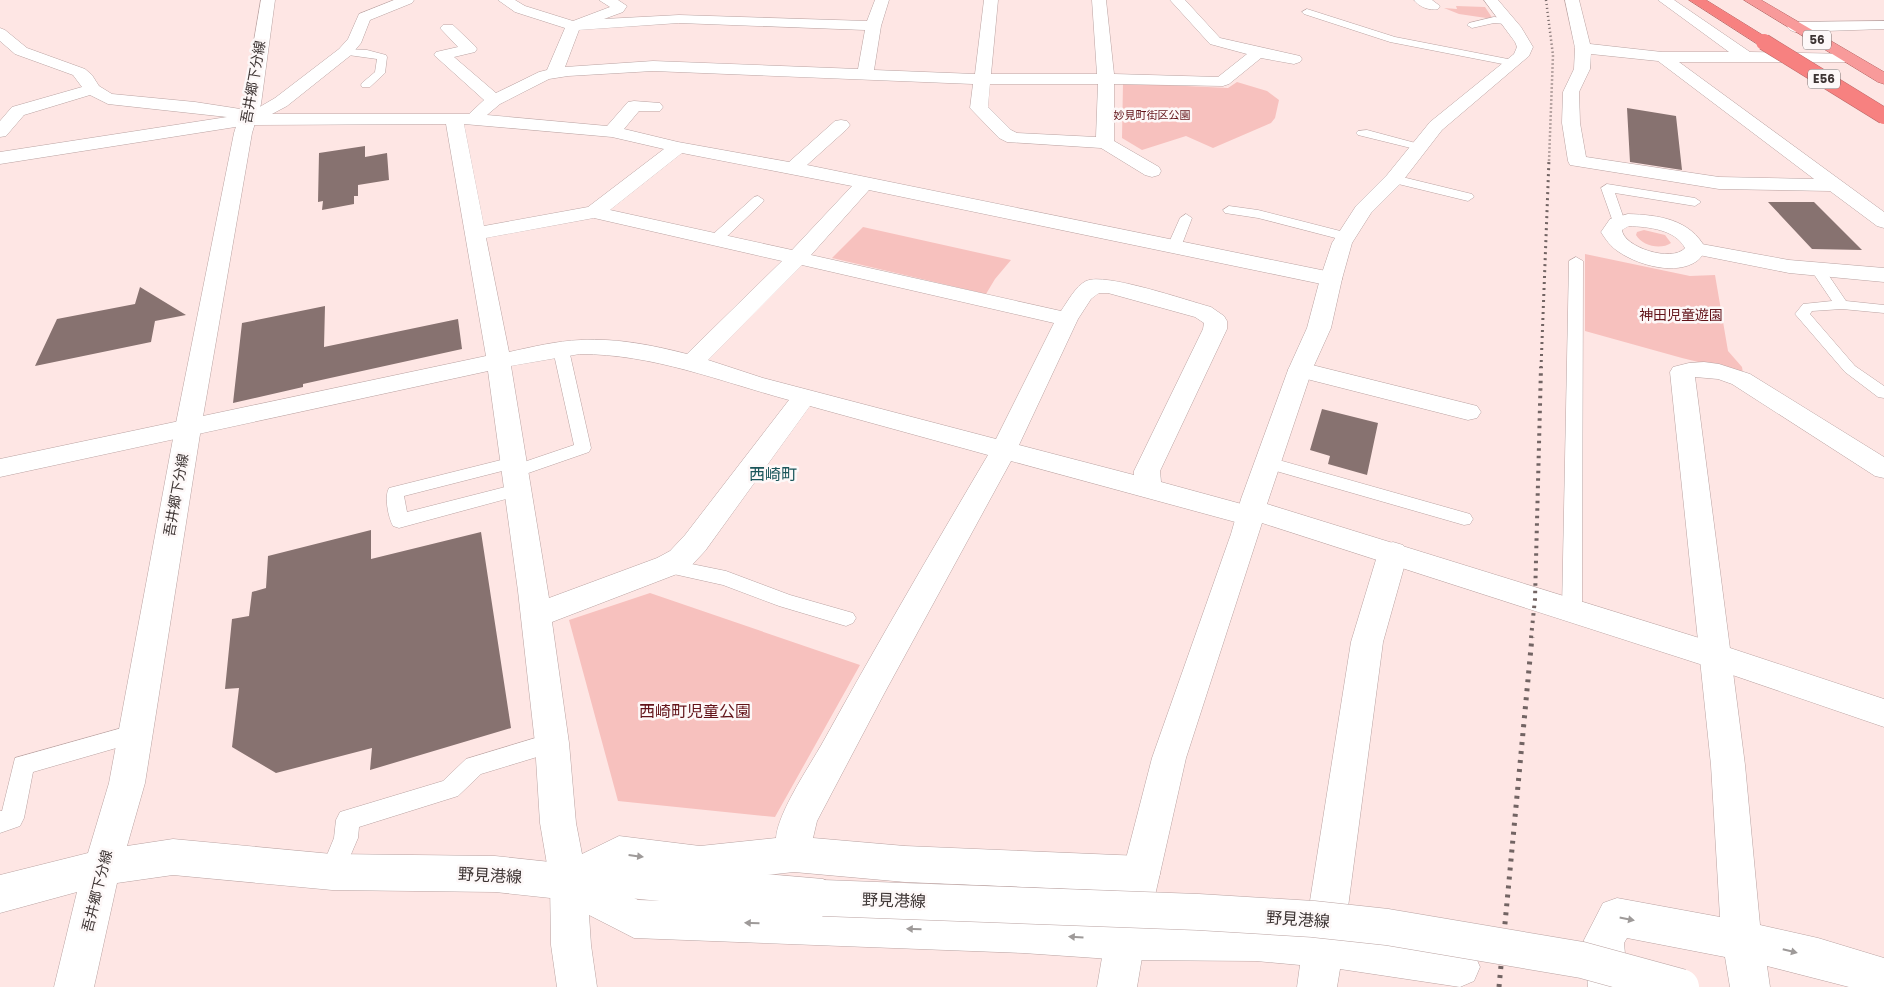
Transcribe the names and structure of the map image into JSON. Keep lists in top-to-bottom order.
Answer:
{
  "streets": {
    "highway": ["56", "E56"],
    "street": ["吾井郷下分線", "野見港線"]
  },
  "crossings": [
    ["吾井郷下分線", "野見港線"]
  ],
  "districts": ["西崎町"],
  "parks": ["妙見町街区公園", "神田児童遊園", "西崎町児童公園"]
}
